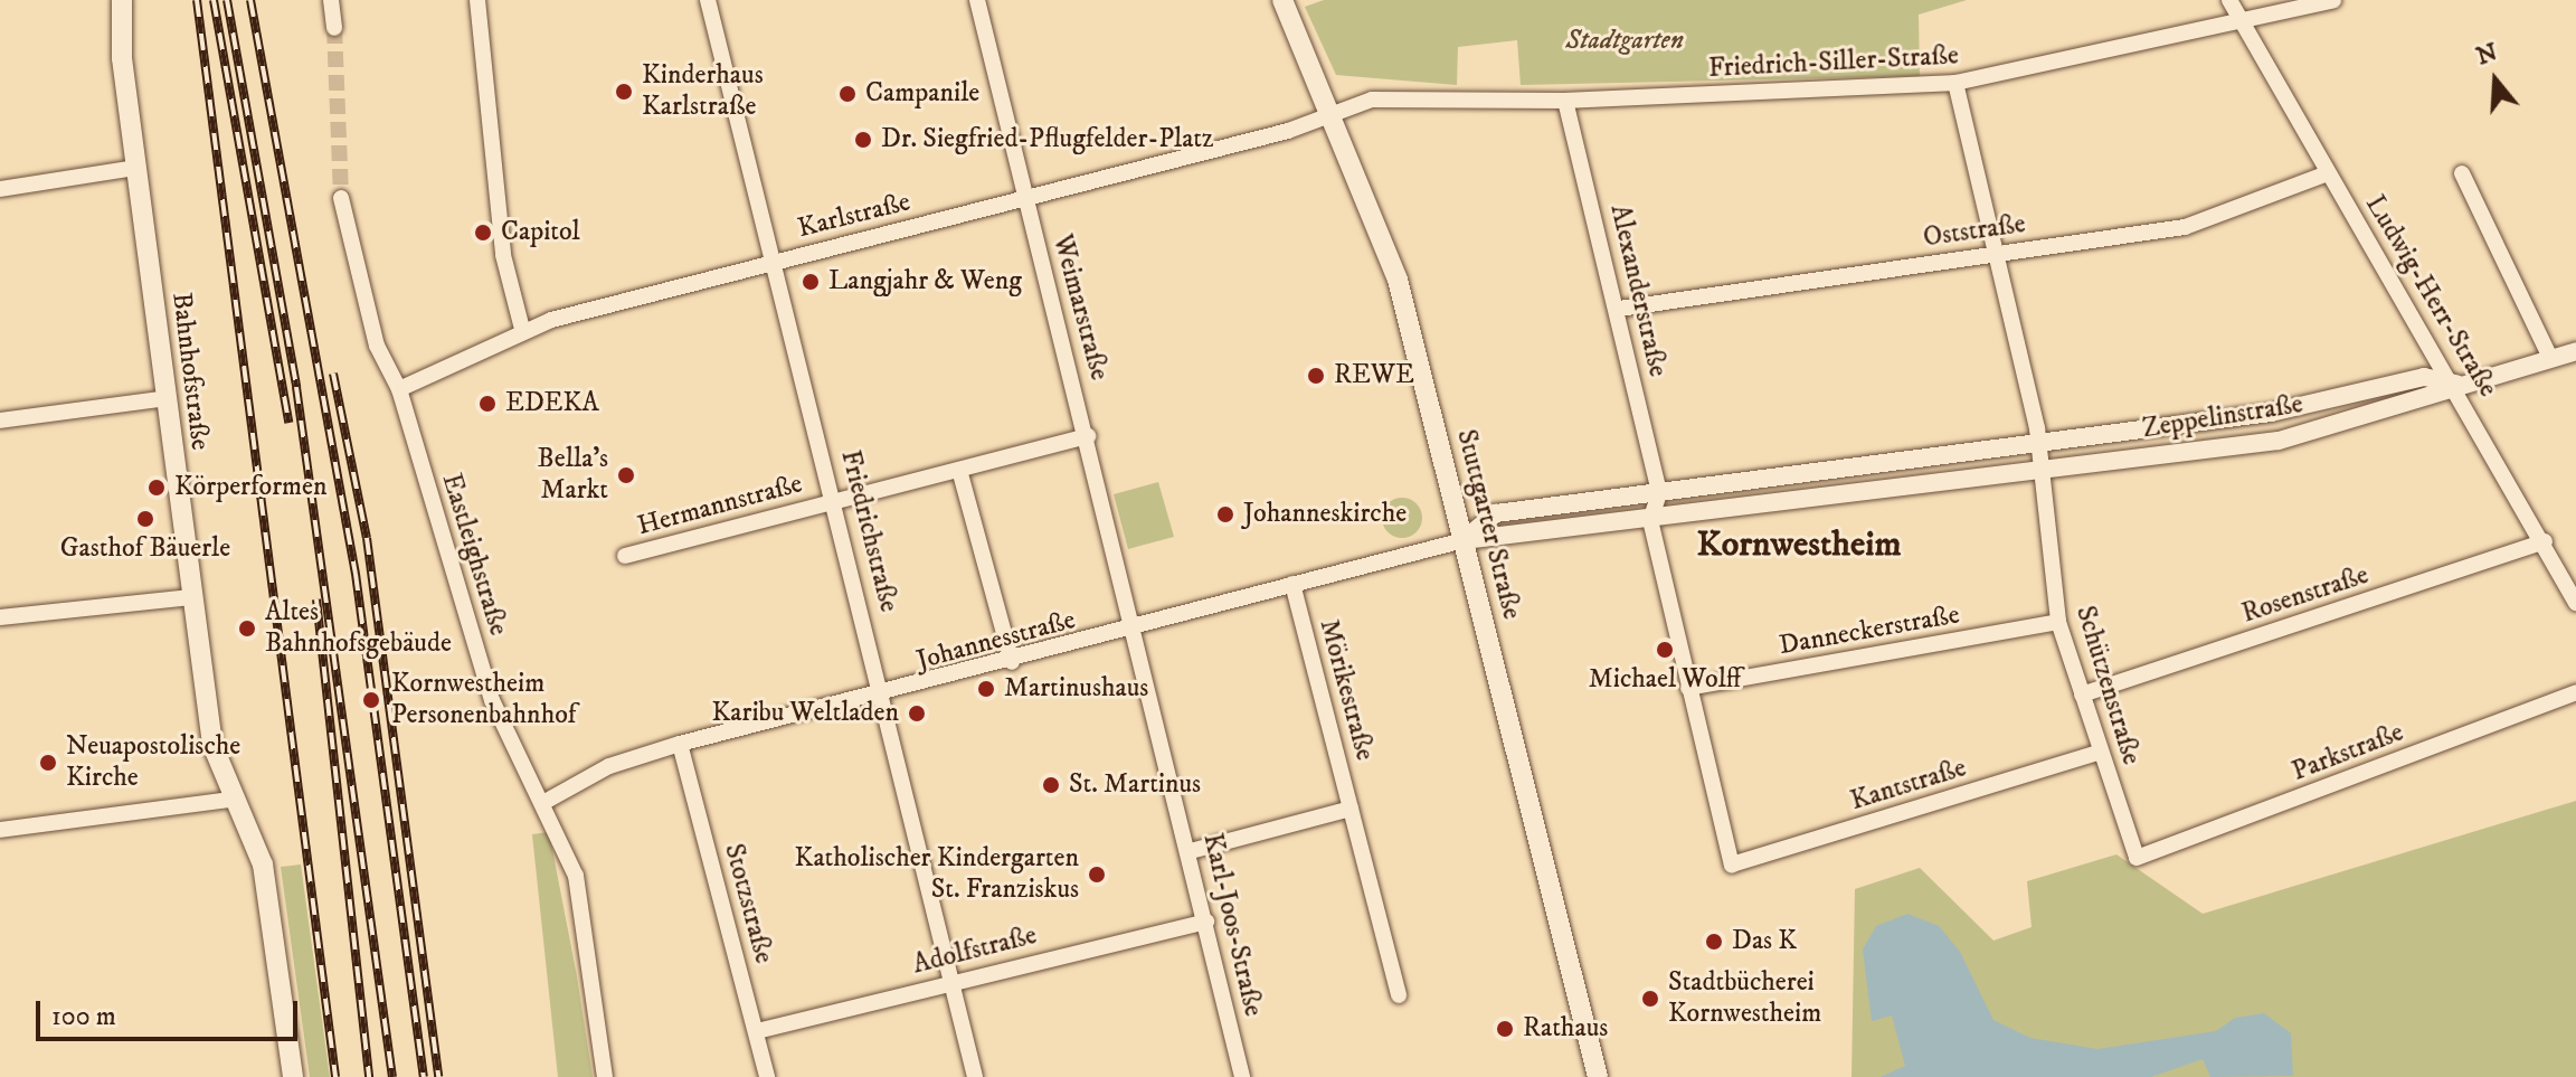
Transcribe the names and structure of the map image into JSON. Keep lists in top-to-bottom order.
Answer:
{
  "streets": {
    "main road": ["Bahnhofstraße", "Stuttgarter Straße"],
    "street": [
      "Friedrich-Siller-Straße",
      "Karlstraße",
      "Oststraße",
      "Alexanderstraße",
      "Ludwig-Herr-Straße",
      "Weimarstraße",
      "Zeppelinstraße",
      "Hermannstraße",
      "Friedrichstraße",
      "Eastleighstraße",
      "Rosenstraße",
      "Danneckerstraße",
      "Johannesstraße",
      "Schützenstraße",
      "Mörikestraße",
      "Parkstraße",
      "Kantstraße",
      "Stotzstraße",
      "Karl-Joos-Straße",
      "Adolfstraße"
    ]
  },
  "crossings": [
    ["Friedrich-Siller-Straße", "Karlstraße"],
    ["Friedrich-Siller-Straße", "Alexanderstraße"],
    ["Friedrich-Siller-Straße", "Ludwig-Herr-Straße"],
    ["Friedrich-Siller-Straße", "Stuttgarter Straße"],
    ["Karlstraße", "Weimarstraße"],
    ["Karlstraße", "Stuttgarter Straße"],
    ["Karlstraße", "Friedrichstraße"],
    ["Karlstraße", "Eastleighstraße"],
    ["Oststraße", "Alexanderstraße"],
    ["Oststraße", "Ludwig-Herr-Straße"],
    ["Alexanderstraße", "Zeppelinstraße"],
    ["Ludwig-Herr-Straße", "Zeppelinstraße"],
    ["Ludwig-Herr-Straße", "Rosenstraße"],
    ["Weimarstraße", "Hermannstraße"],
    ["Weimarstraße", "Johannesstraße"],
    ["Weimarstraße", "Karl-Joos-Straße"],
    ["Zeppelinstraße", "Stuttgarter Straße"],
    ["Zeppelinstraße", "Johannesstraße"],
    ["Zeppelinstraße", "Schützenstraße"],
    ["Hermannstraße", "Friedrichstraße"],
    ["Stuttgarter Straße", "Johannesstraße"],
    ["Friedrichstraße", "Johannesstraße"],
    ["Friedrichstraße", "Adolfstraße"],
    ["Eastleighstraße", "Johannesstraße"],
    ["Rosenstraße", "Schützenstraße"],
    ["Danneckerstraße", "Schützenstraße"],
    ["Danneckerstraße", "Kantstraße"],
    ["Johannesstraße", "Mörikestraße"],
    ["Johannesstraße", "Stotzstraße"],
    ["Johannesstraße", "Karl-Joos-Straße"],
    ["Schützenstraße", "Parkstraße"],
    ["Schützenstraße", "Kantstraße"],
    ["Stotzstraße", "Adolfstraße"],
    ["Karl-Joos-Straße", "Adolfstraße"]
  ],
  "districts": ["Kornwestheim"],
  "parks": ["Stadtgarten"],
  "places": [
    "Kinderhaus Karlstraße",
    "Campanile",
    "Dr. Siegfried-Pflugfelder-Platz",
    "Capitol",
    "Langjahr & Weng",
    "REWE",
    "EDEKA",
    "Bella's Markt",
    "Körperformen",
    "Johanneskirche",
    "Gasthof Bäuerle",
    "Altes Bahnhofsgebäude",
    "Michael Wolff",
    "Martinushaus",
    "Kornwestheim Personenbahnhof",
    "Karibu Weltladen",
    "Neuapostolische Kirche",
    "St. Martinus",
    "Katholischer Kindergarten St. Franziskus",
    "Das K",
    "Stadtbücherei Kornwestheim",
    "Rathaus"
  ],
  "scale_bar": "100 m",
  "north": "top"
}
